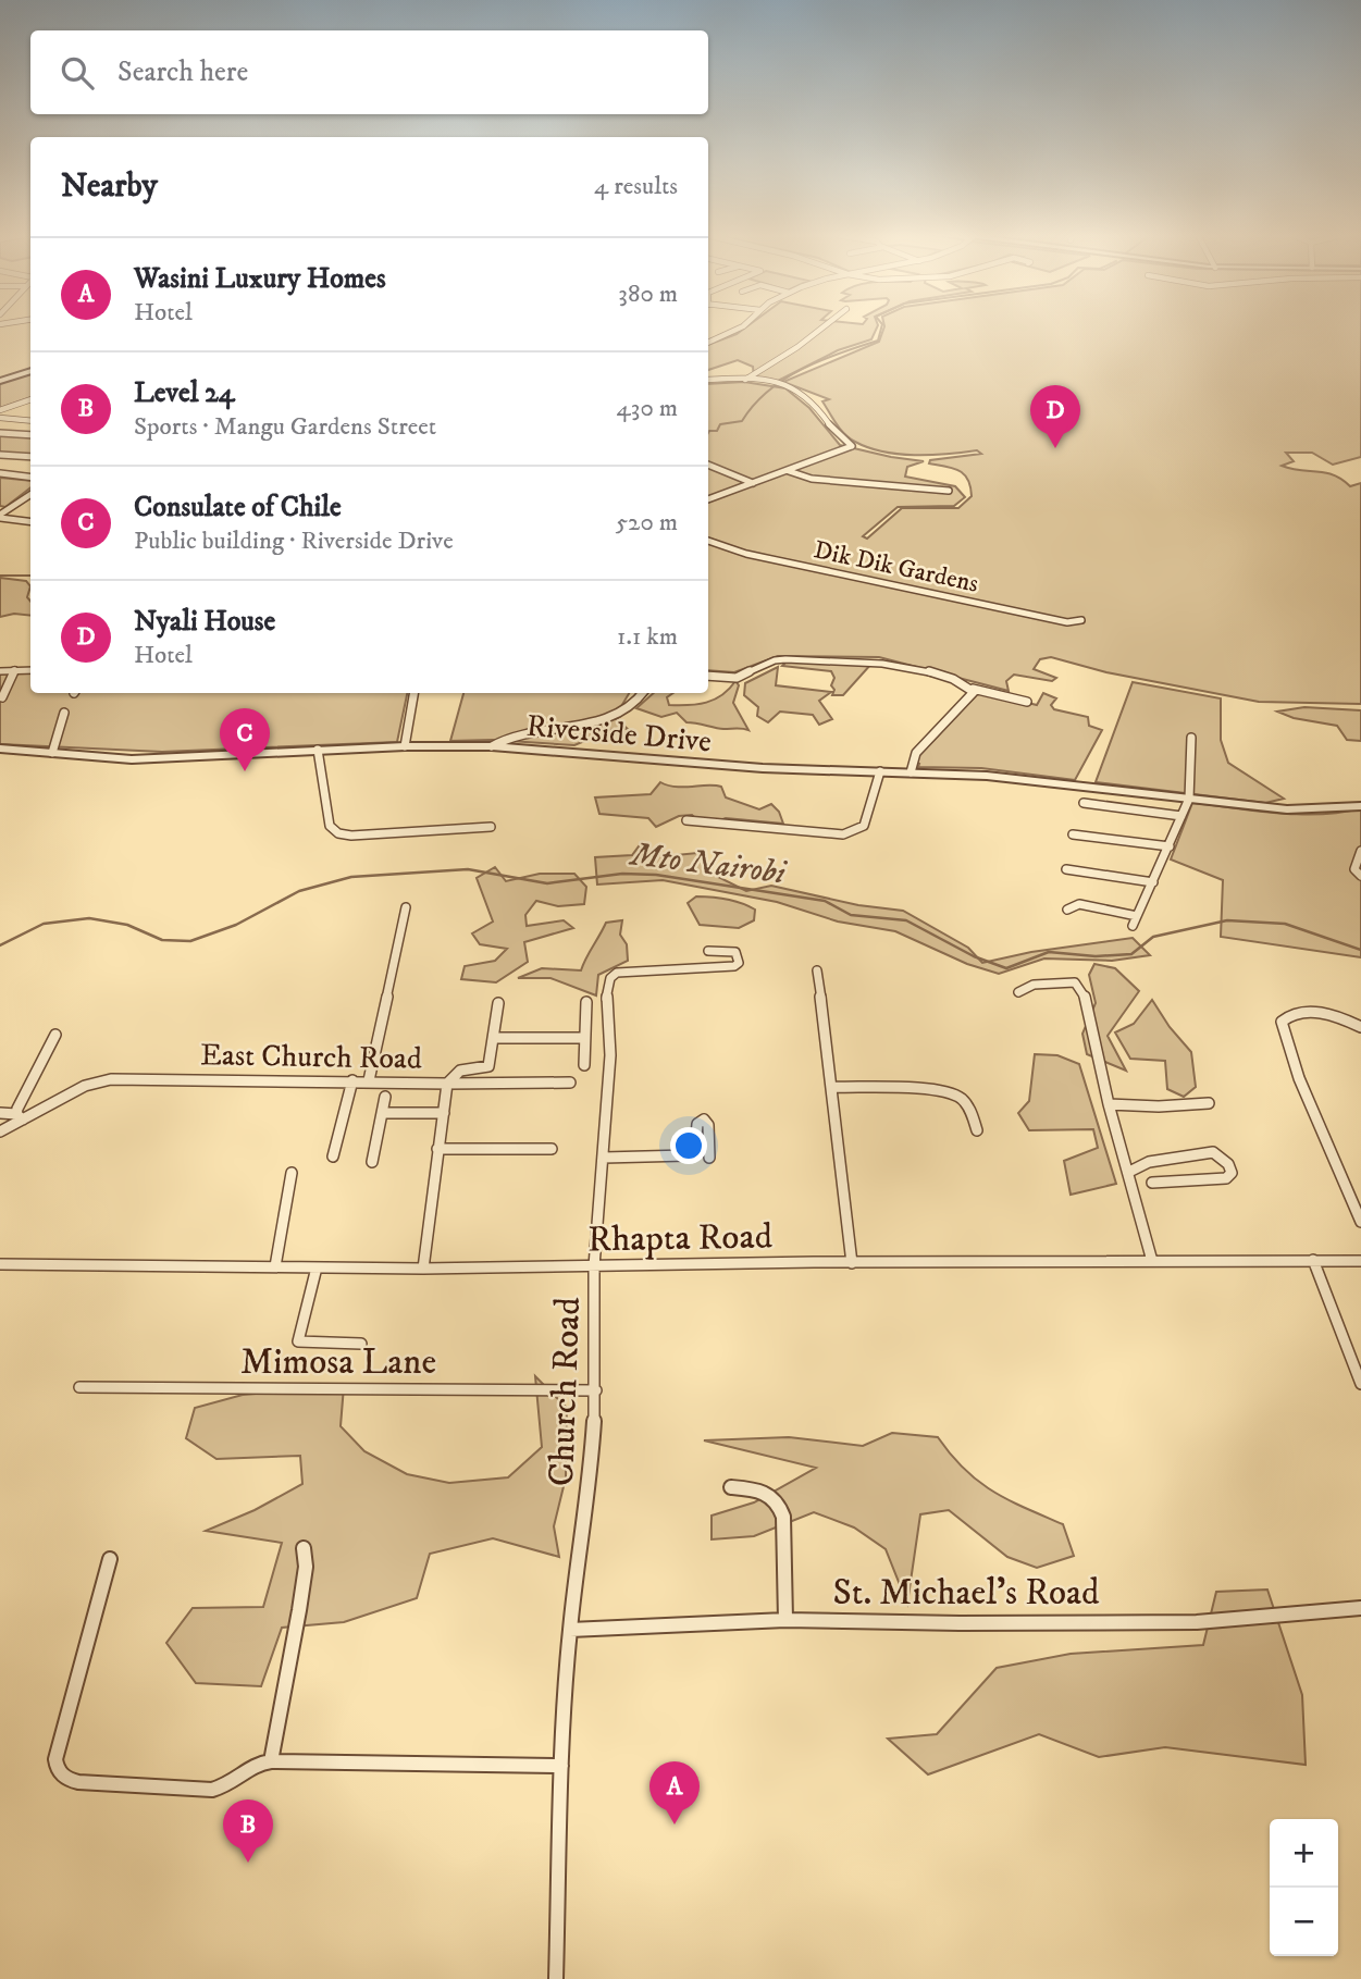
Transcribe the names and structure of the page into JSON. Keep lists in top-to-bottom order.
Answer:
{
  "streets": {
    "street": [
      "Dik Dik Gardens",
      "Riverside Drive",
      "East Church Road",
      "Rhapta Road",
      "Mimosa Lane",
      "Church Road",
      "St. Michael's Road"
    ]
  },
  "crossings": [
    ["East Church Road", "Rhapta Road"],
    ["Rhapta Road", "Church Road"],
    ["Mimosa Lane", "Church Road"],
    ["Church Road", "St. Michael's Road"]
  ],
  "water": ["Mto Nairobi"],
  "page": {
    "search": "Search here",
    "heading": ["Nearby", "4 results"],
    "list": [
      {
        "mark": "A",
        "name": "Wasini Luxury Homes",
        "note": "Hotel",
        "value": "380 m"
      },
      {
        "mark": "B",
        "name": "Level 24",
        "note": "Sports · Mangu Gardens Street",
        "value": "430 m"
      },
      {
        "mark": "C",
        "name": "Consulate of Chile",
        "note": "Public building · Riverside Drive",
        "value": "520 m"
      },
      {
        "mark": "D",
        "name": "Nyali House",
        "note": "Hotel",
        "value": "1.1 km"
      }
    ],
    "pins": [
      "D",
      "C",
      "A",
      "B"
    ],
    "map_buttons": ["+", "−"]
  }
}
